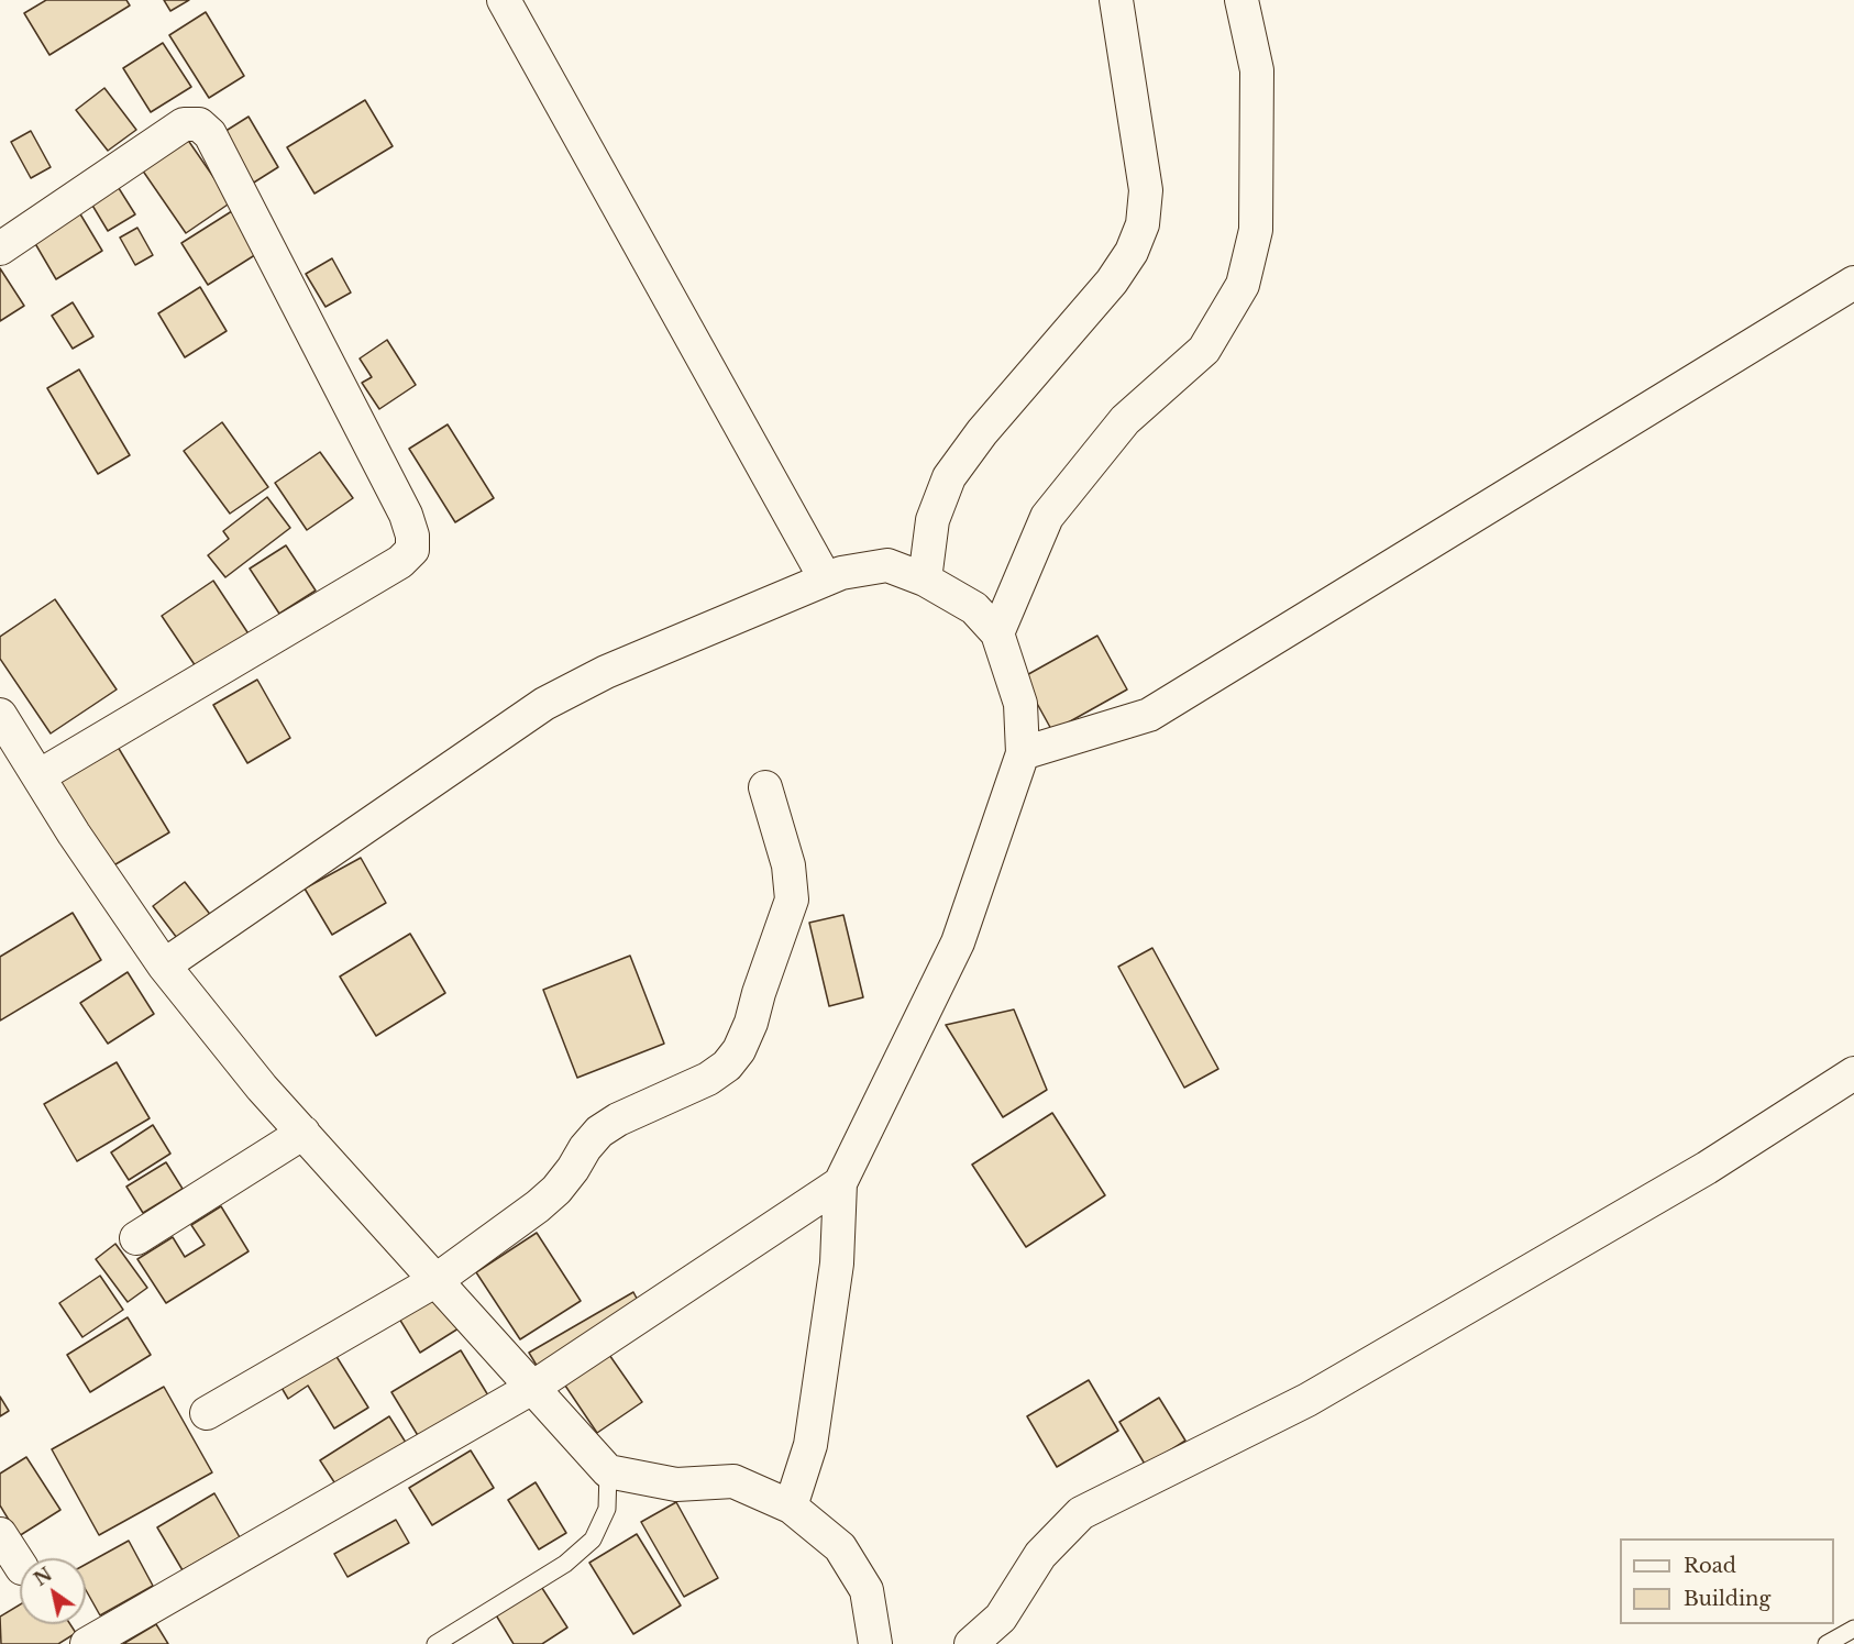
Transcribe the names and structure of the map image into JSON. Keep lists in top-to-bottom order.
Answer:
{
  "legend": ["Road", "Building"],
  "north": "top left"
}
